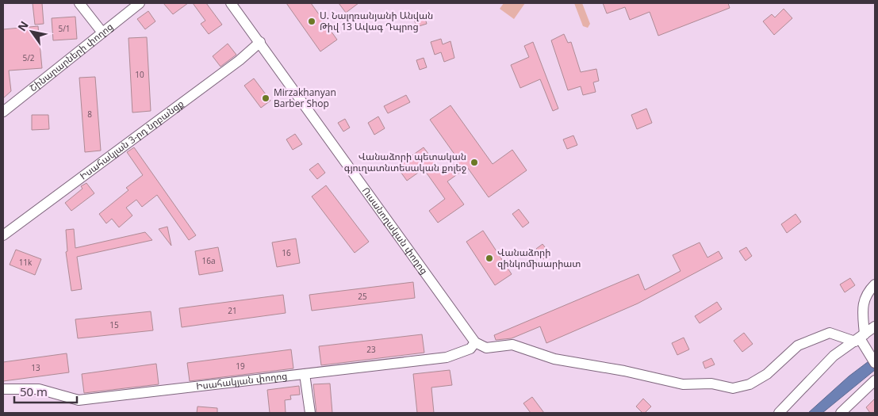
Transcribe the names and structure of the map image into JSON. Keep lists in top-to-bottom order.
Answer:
{
  "streets": {
    "street": [
      "Շինարարների փողոց",
      "Իսահակյան 3-րդ նրբանցք",
      "Ուսանողական փողոց",
      "Իսահակյան փողոց"
    ]
  },
  "crossings": [
    ["Իսահակյան 3-րդ նրբանցք", "Ուսանողական փողոց"],
    ["Ուսանողական փողոց", "Իսահակյան փողոց"]
  ],
  "places": [
    "Ս. Նալղռանյանի Անվան Թիվ 13 Ավագ Դպրոց",
    "Mirzakhanyan Barber Shop",
    "Վանաձորի պետական գյուղատնտեսական քոլեջ",
    "Վանաձորի զինկոմիսարիատ"
  ],
  "house_numbers": [
    "5/1",
    "5/2",
    "10",
    "8",
    "16",
    "16a",
    "11k",
    "25",
    "21",
    "15",
    "23",
    "19",
    "13"
  ],
  "scale_bar": "50 m",
  "north": "top left"
}
